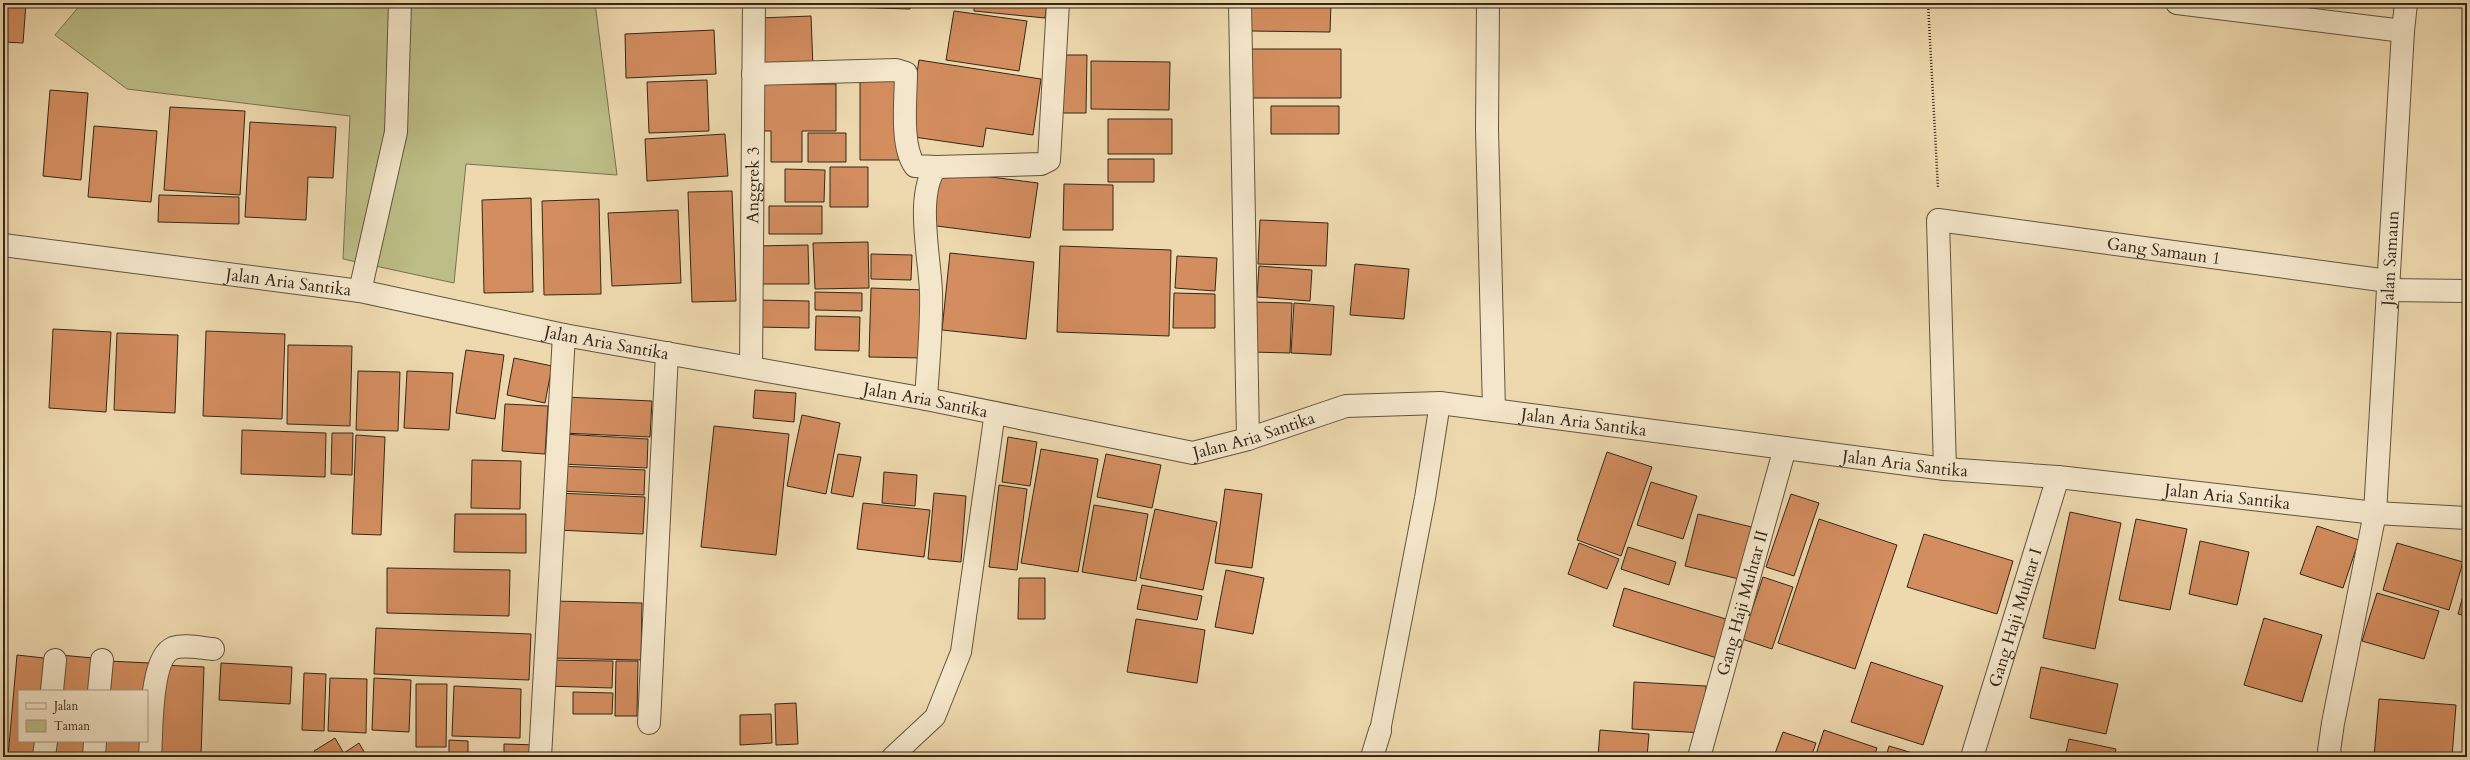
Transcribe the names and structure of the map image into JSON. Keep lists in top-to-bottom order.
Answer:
{
  "streets": {
    "street": [
      "Anggrek 3",
      "Gang Samaun 1",
      "Jalan Samaun",
      "Jalan Aria Santika",
      "Gang Haji Muhtar II",
      "Gang Haji Muhtar I"
    ]
  },
  "crossings": [
    ["Anggrek 3", "Jalan Aria Santika"],
    ["Gang Samaun 1", "Jalan Samaun"],
    ["Jalan Samaun", "Jalan Aria Santika"],
    ["Jalan Aria Santika", "Gang Haji Muhtar II"],
    ["Jalan Aria Santika", "Gang Haji Muhtar I"]
  ],
  "legend": ["Jalan", "Taman"]
}
